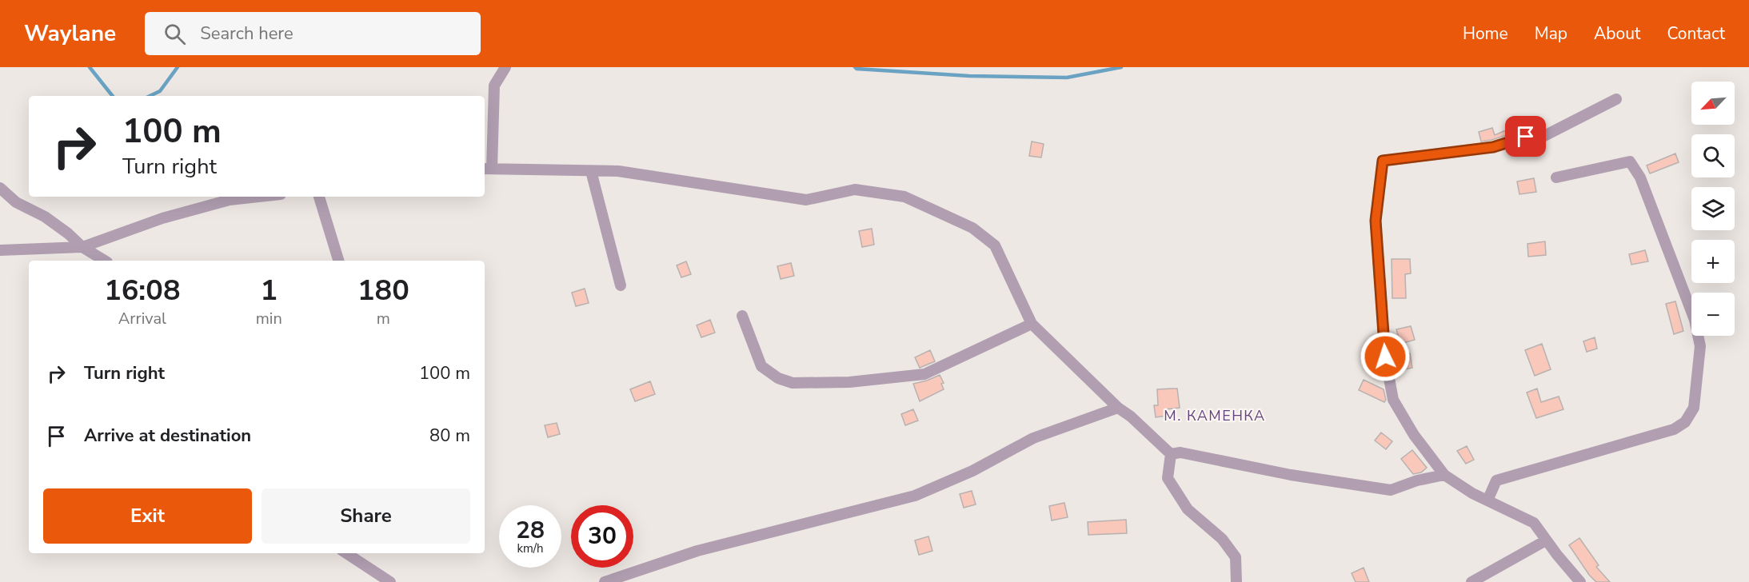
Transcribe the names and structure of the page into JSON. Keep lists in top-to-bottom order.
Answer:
{
  "districts": ["М. КАМЕНКА"],
  "north": "bottom left",
  "page": {
    "header": "Waylane",
    "search": "Search here",
    "nav": [
      "Home",
      "Map",
      "About",
      "Contact"
    ],
    "map_buttons": ["+", "−"],
    "turn": ["100 m", "Turn right"],
    "eta": [
      "16:08",
      "Arrival",
      "1",
      "min",
      "180",
      "m"
    ],
    "list": [
      {
        "name": "Turn right",
        "value": "100 m"
      },
      {
        "name": "Arrive at destination",
        "value": "80 m"
      }
    ],
    "buttons": ["Exit", "Share"],
    "speed": "28 km/h",
    "limit": "30"
  }
}
